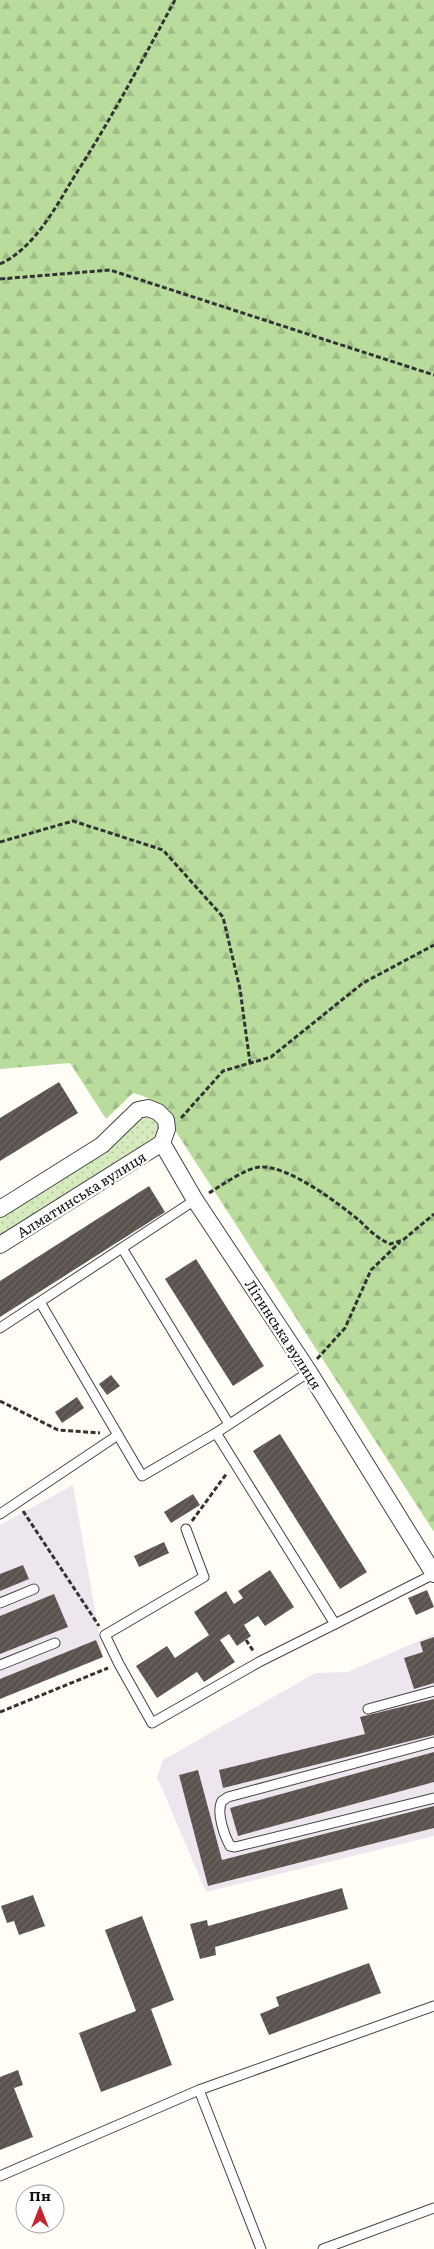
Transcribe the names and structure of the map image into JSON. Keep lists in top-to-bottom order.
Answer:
{
  "streets": {
    "street": ["Алматинська вулиця", "Літинська вулиця"]
  },
  "crossings": [
    ["Алматинська вулиця", "Літинська вулиця"]
  ],
  "north": "top"
}
